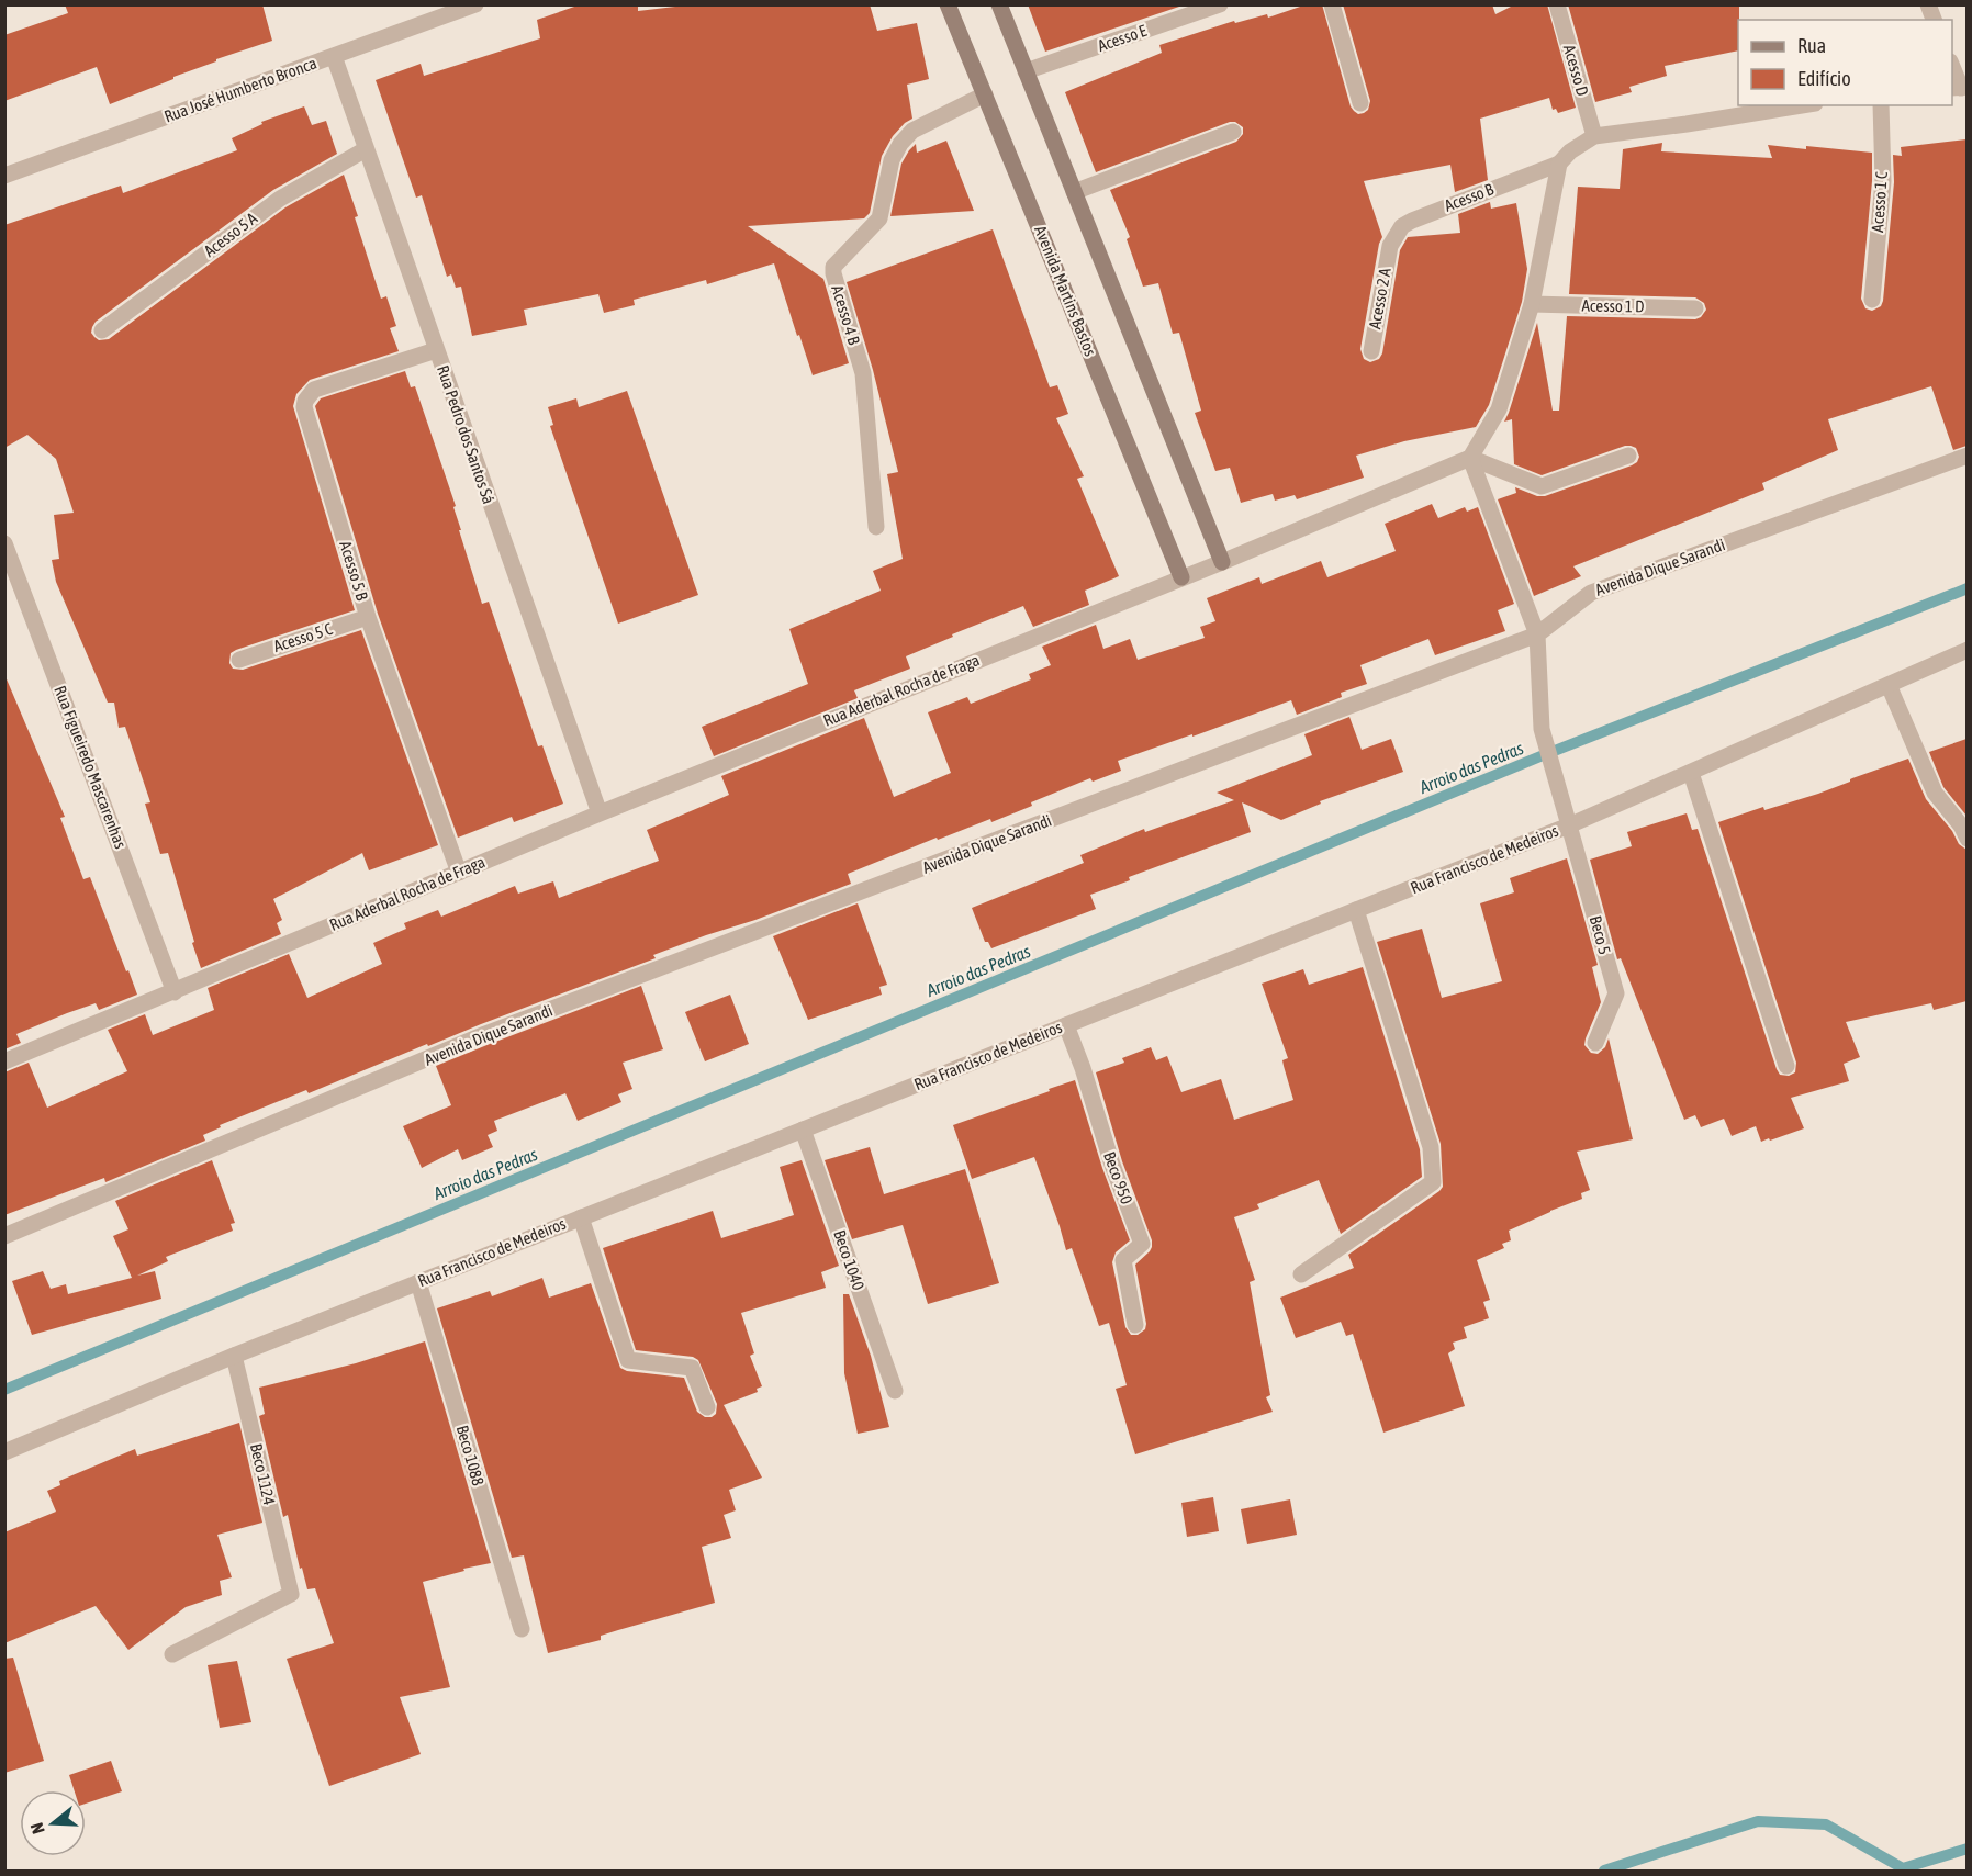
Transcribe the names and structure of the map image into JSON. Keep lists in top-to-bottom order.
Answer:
{
  "streets": {
    "street": [
      "Acesso E",
      "Acesso D",
      "Rua José Humberto Bronca",
      "Acesso B",
      "Acesso 1 C",
      "Acesso 5 A",
      "Avenida Martins Bastos",
      "Acesso 2 A",
      "Acesso 1 D",
      "Acesso 4 B",
      "Rua Pedro dos Santos Sá",
      "Avenida Dique Sarandi",
      "Acesso 5 B",
      "Acesso 5 C",
      "Rua Aderbal Rocha de Fraga",
      "Rua Figueiredo Mascarenhas",
      "Rua Francisco de Medeiros",
      "Beco 5",
      "Beco 950",
      "Beco 1040",
      "Beco 1088",
      "Beco 1124"
    ]
  },
  "crossings": [
    ["Rua José Humberto Bronca", "Rua Pedro dos Santos Sá"],
    ["Acesso B", "Acesso 2 A"],
    ["Acesso 5 A", "Rua Pedro dos Santos Sá"],
    ["Avenida Martins Bastos", "Acesso 4 B"],
    ["Avenida Martins Bastos", "Rua Aderbal Rocha de Fraga"],
    ["Rua Pedro dos Santos Sá", "Acesso 5 B"],
    ["Rua Pedro dos Santos Sá", "Rua Aderbal Rocha de Fraga"],
    ["Avenida Dique Sarandi", "Beco 5"],
    ["Acesso 5 B", "Acesso 5 C"],
    ["Acesso 5 B", "Rua Aderbal Rocha de Fraga"],
    ["Rua Aderbal Rocha de Fraga", "Rua Figueiredo Mascarenhas"],
    ["Rua Aderbal Rocha de Fraga", "Beco 5"],
    ["Rua Francisco de Medeiros", "Beco 5"],
    ["Rua Francisco de Medeiros", "Beco 950"],
    ["Rua Francisco de Medeiros", "Beco 1040"],
    ["Rua Francisco de Medeiros", "Beco 1088"],
    ["Rua Francisco de Medeiros", "Beco 1124"]
  ],
  "water": ["Arroio das Pedras"],
  "legend": ["Rua", "Edifício"],
  "north": "left"
}
